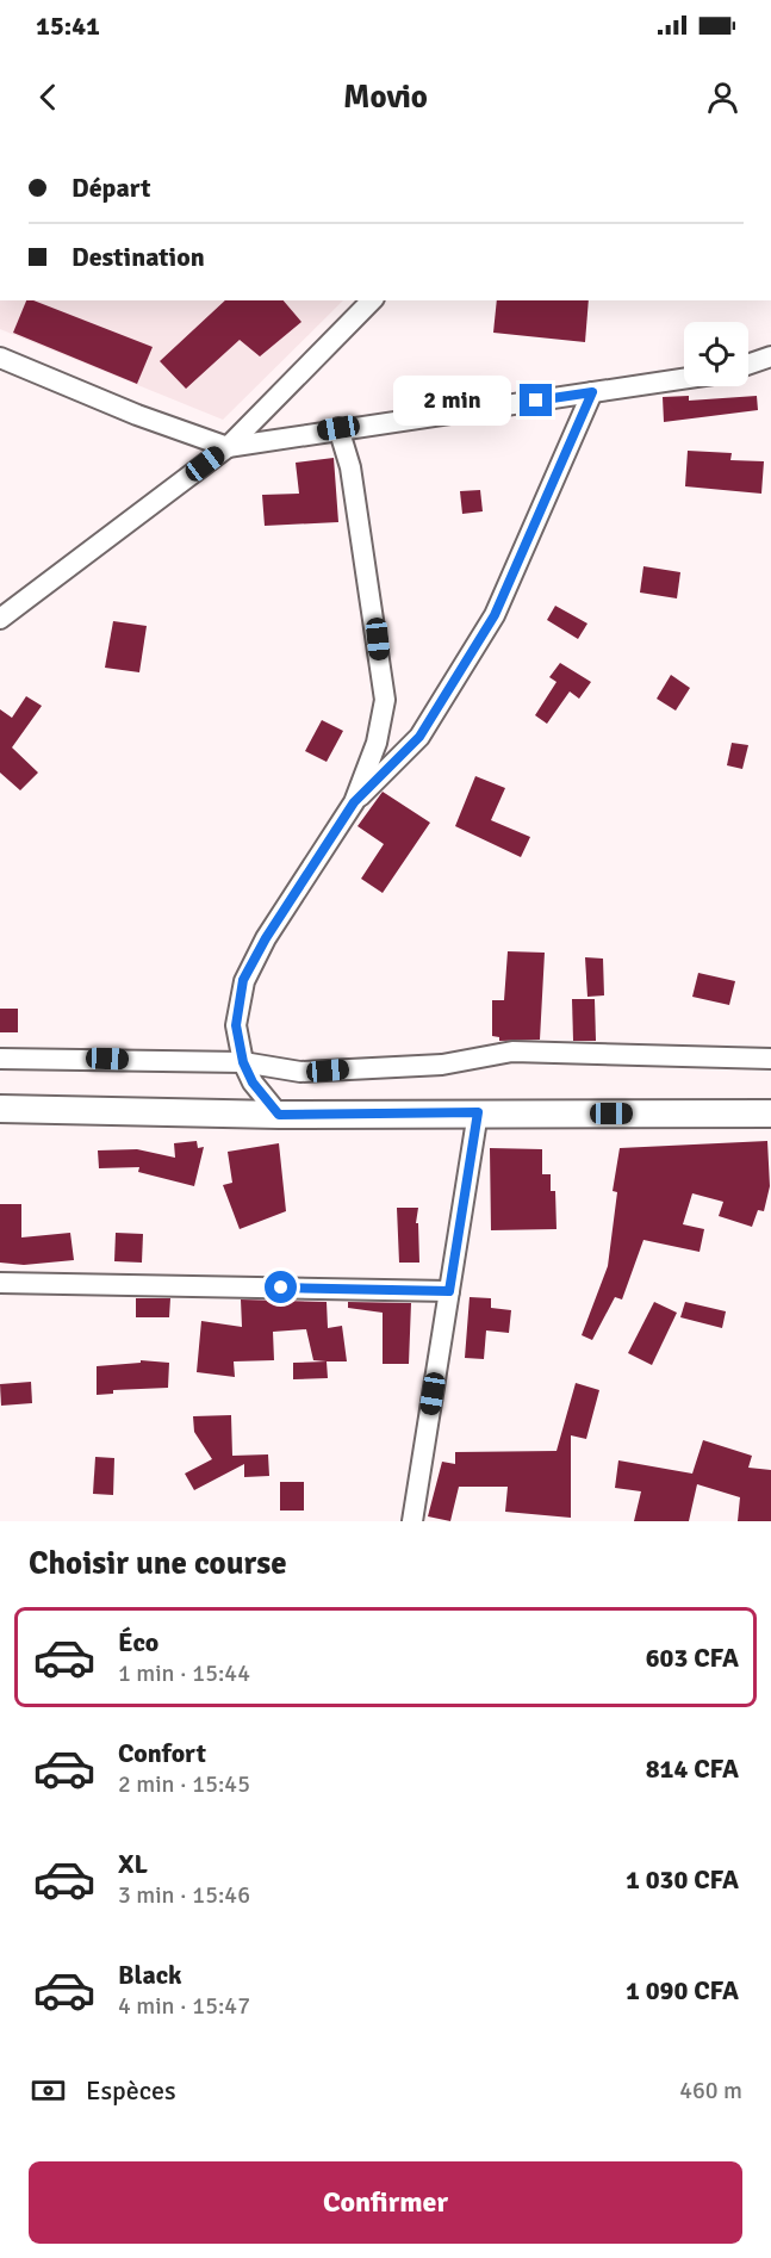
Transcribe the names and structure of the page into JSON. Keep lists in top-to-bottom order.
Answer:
{
  "page": {
    "status": "15:41",
    "header": "Movio",
    "banner": ["Départ", "Destination"],
    "bubble": "2 min",
    "heading": "Choisir une course",
    "list": [
      {
        "name": "Éco",
        "note": "1 min · 15:44",
        "value": "603 CFA"
      },
      {
        "name": "Confort",
        "note": "2 min · 15:45",
        "value": "814 CFA"
      },
      {
        "name": "XL",
        "note": "3 min · 15:46",
        "value": "1 030 CFA"
      },
      {
        "name": "Black",
        "note": "4 min · 15:47",
        "value": "1 090 CFA"
      }
    ],
    "pay": ["Espèces", "460 m"],
    "buttons": "Confirmer"
  }
}
